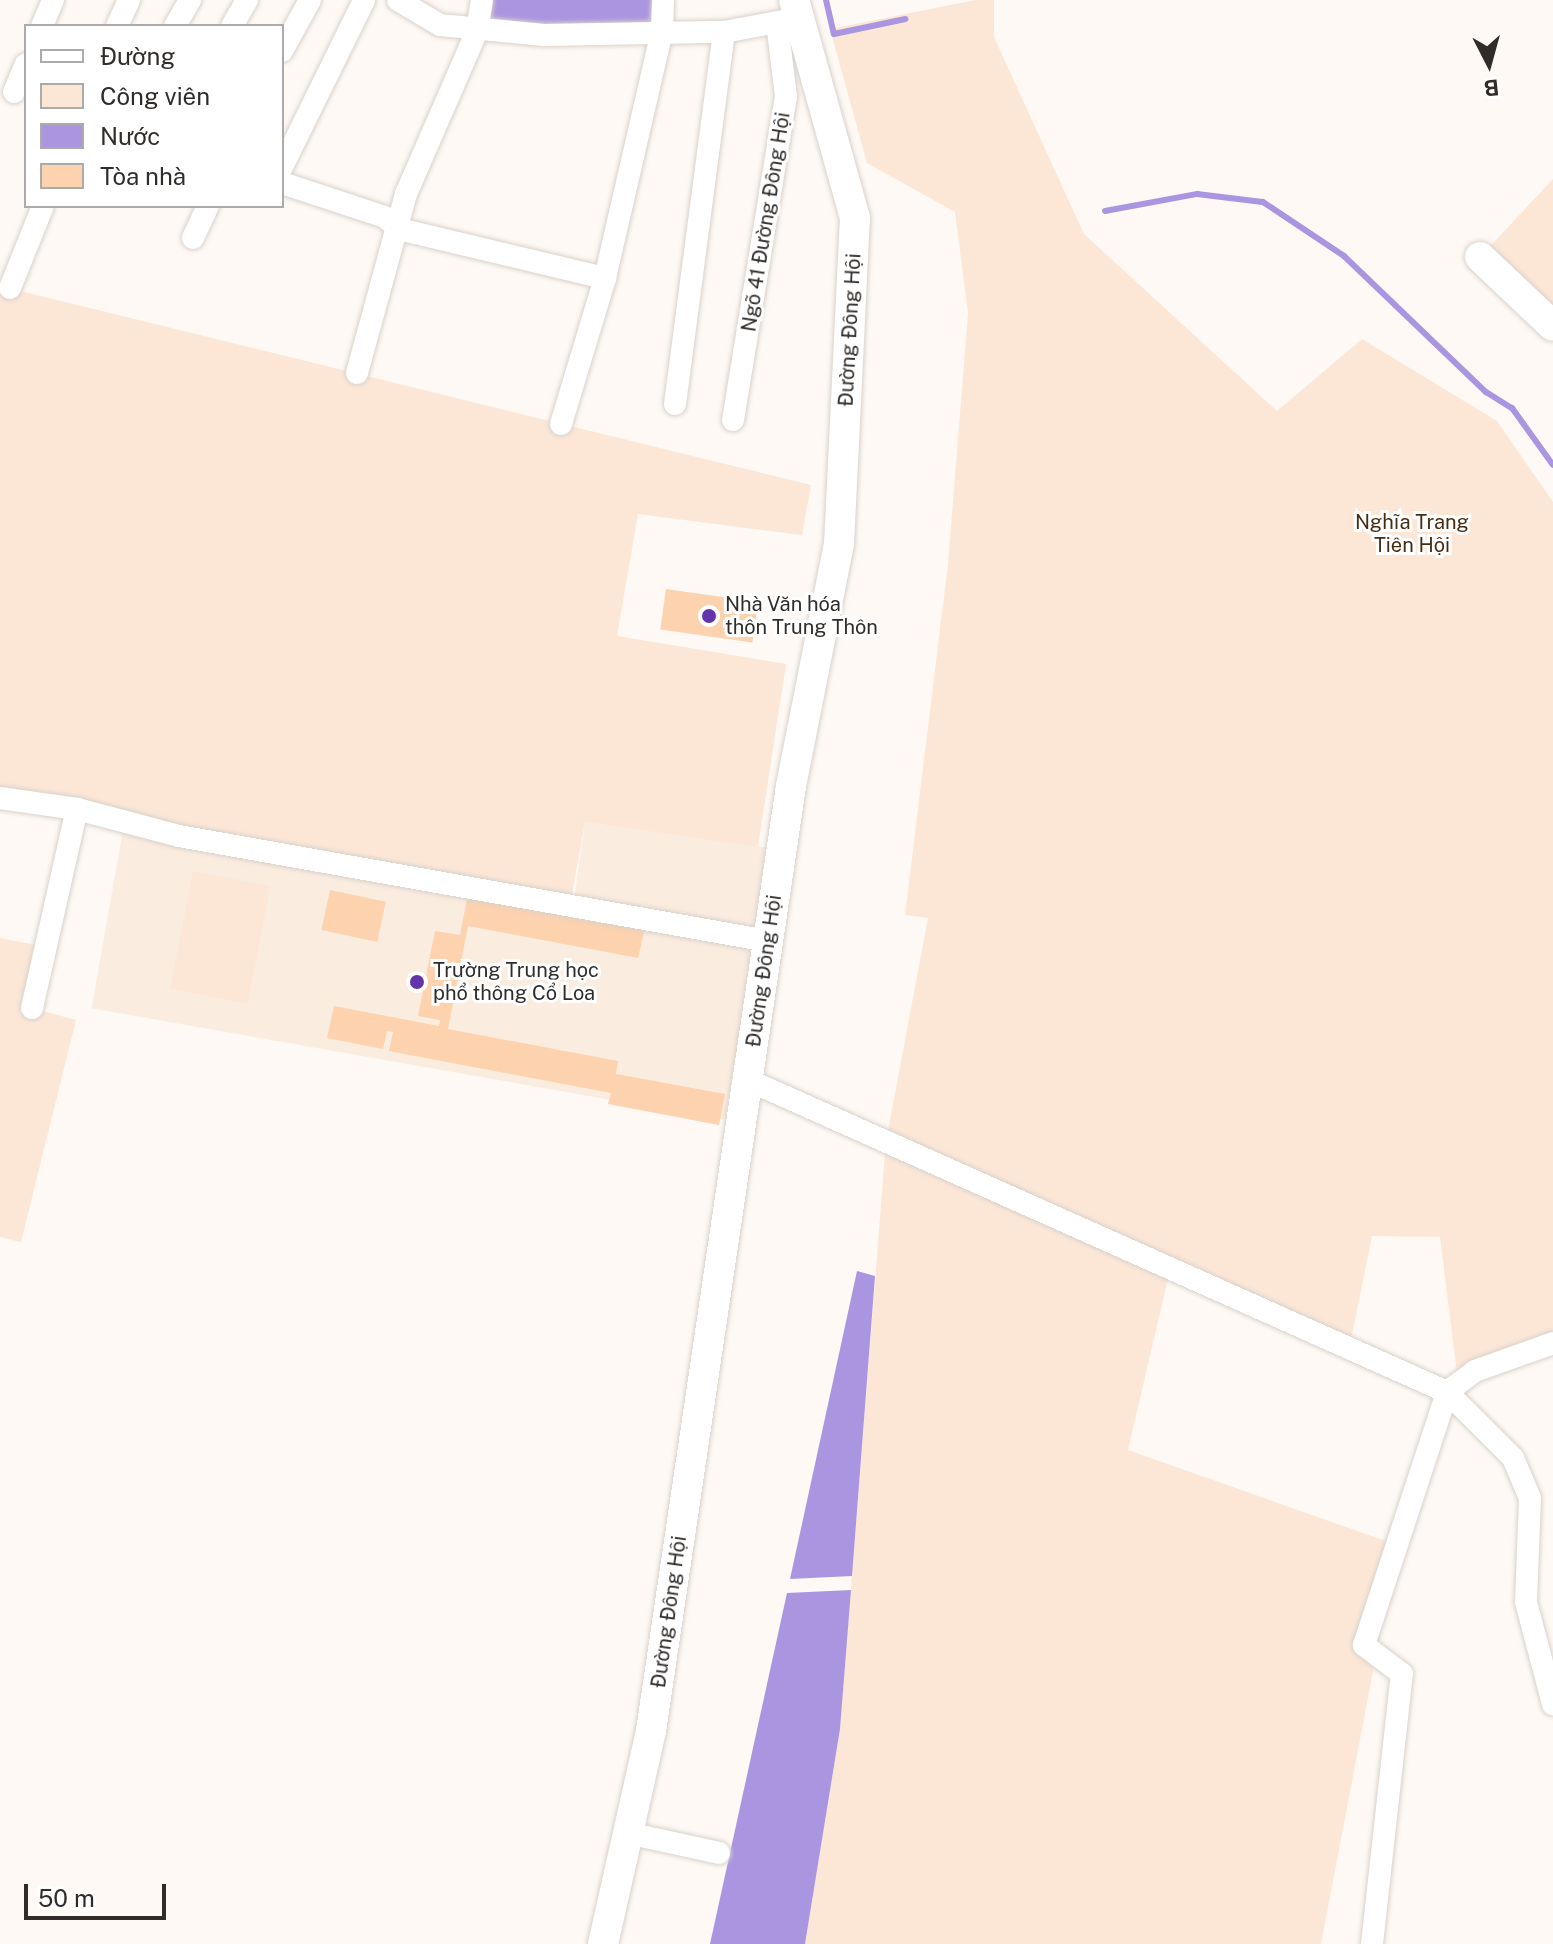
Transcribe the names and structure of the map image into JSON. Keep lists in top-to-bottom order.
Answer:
{
  "streets": {
    "street": ["Ngõ 41 Đường Đông Hội", "Đường Đông Hội"]
  },
  "crossings": [
    ["Ngõ 41 Đường Đông Hội", "Đường Đông Hội"]
  ],
  "parks": ["Nghĩa Trang Tiên Hội"],
  "places": ["Nhà Văn hóa thôn Trung Thôn", "Trường Trung học phổ thông Cổ Loa"],
  "legend": [
    "Đường",
    "Công viên",
    "Nước",
    "Tòa nhà"
  ],
  "scale_bar": "50 m",
  "north": "bottom"
}
